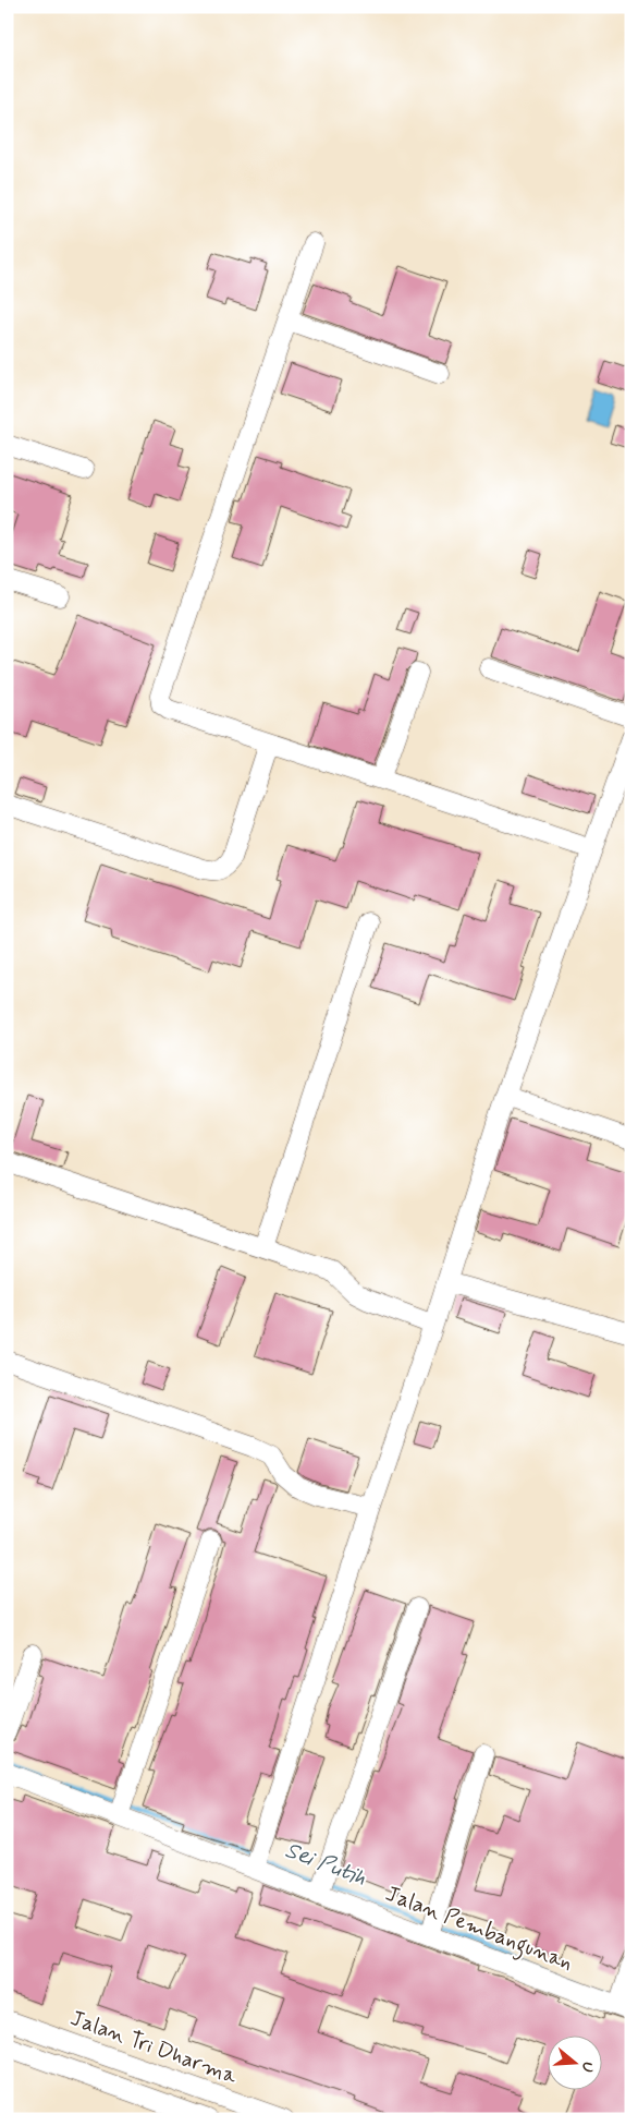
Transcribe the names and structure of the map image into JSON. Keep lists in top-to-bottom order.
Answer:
{
  "streets": {
    "street": ["Jalan Pembangunan", "Jalan Tri Dharma"]
  },
  "water": ["Sei Putih"],
  "north": "right"
}
